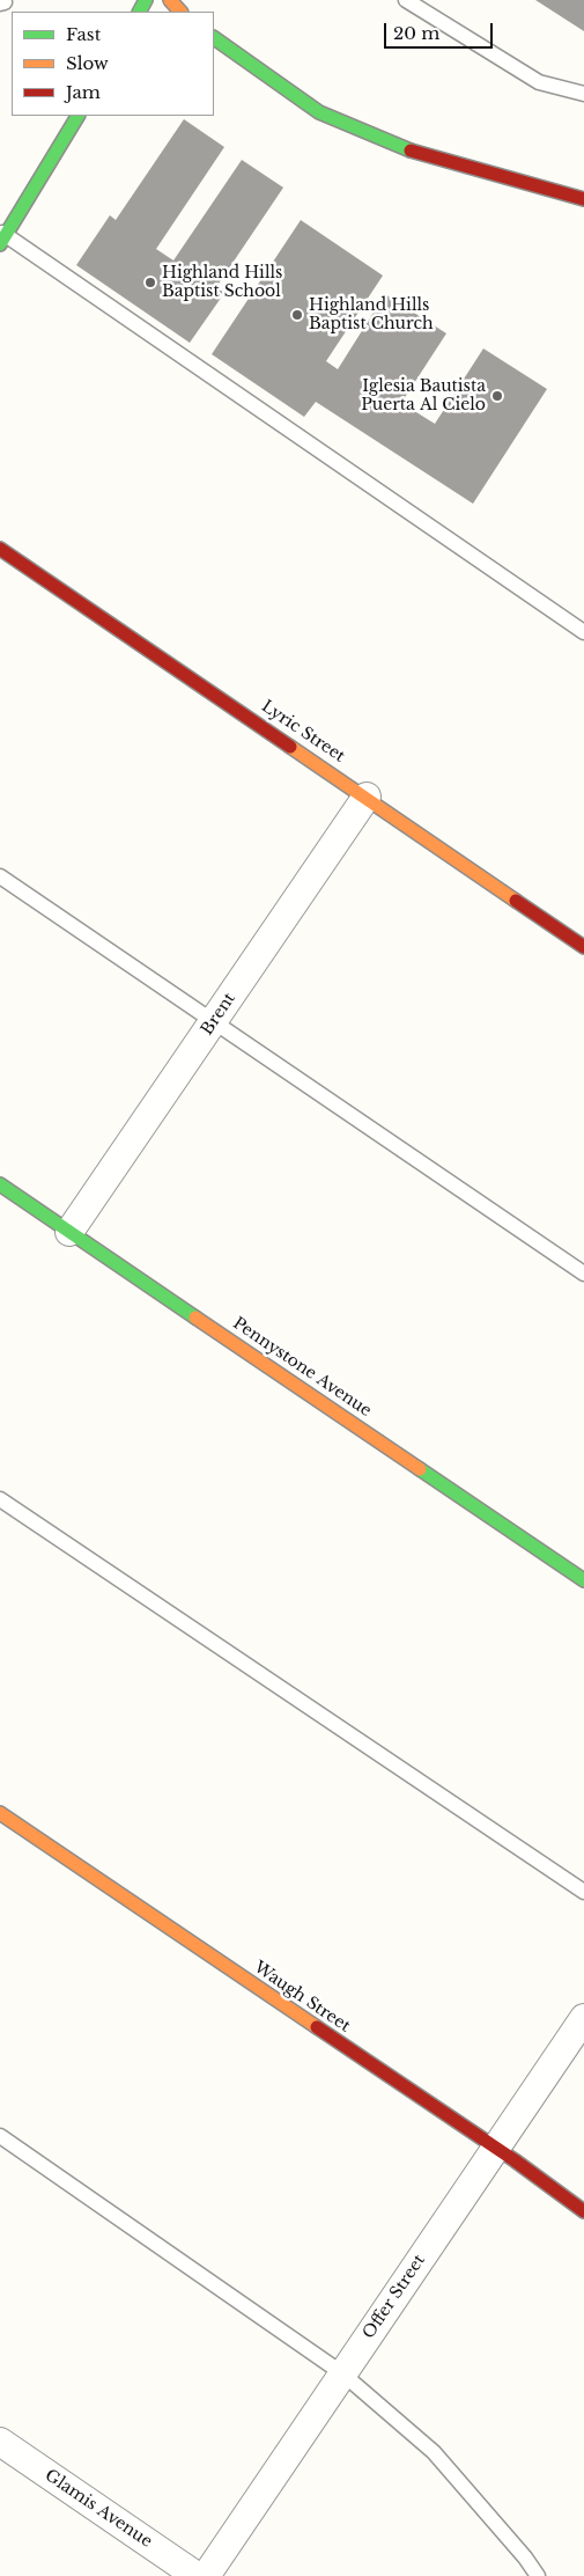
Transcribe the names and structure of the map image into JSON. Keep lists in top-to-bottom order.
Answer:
{
  "streets": {
    "street": [
      "Lyric Street",
      "Brent",
      "Pennystone Avenue",
      "Waugh Street",
      "Offer Street",
      "Glamis Avenue"
    ]
  },
  "crossings": [
    ["Lyric Street", "Brent"],
    ["Brent", "Pennystone Avenue"],
    ["Waugh Street", "Offer Street"]
  ],
  "places": ["Highland Hills Baptist School", "Highland Hills Baptist Church", "Iglesia Bautista Puerta Al Cielo"],
  "legend": ["Fast", "Slow", "Jam"],
  "scale_bar": "20 m"
}
